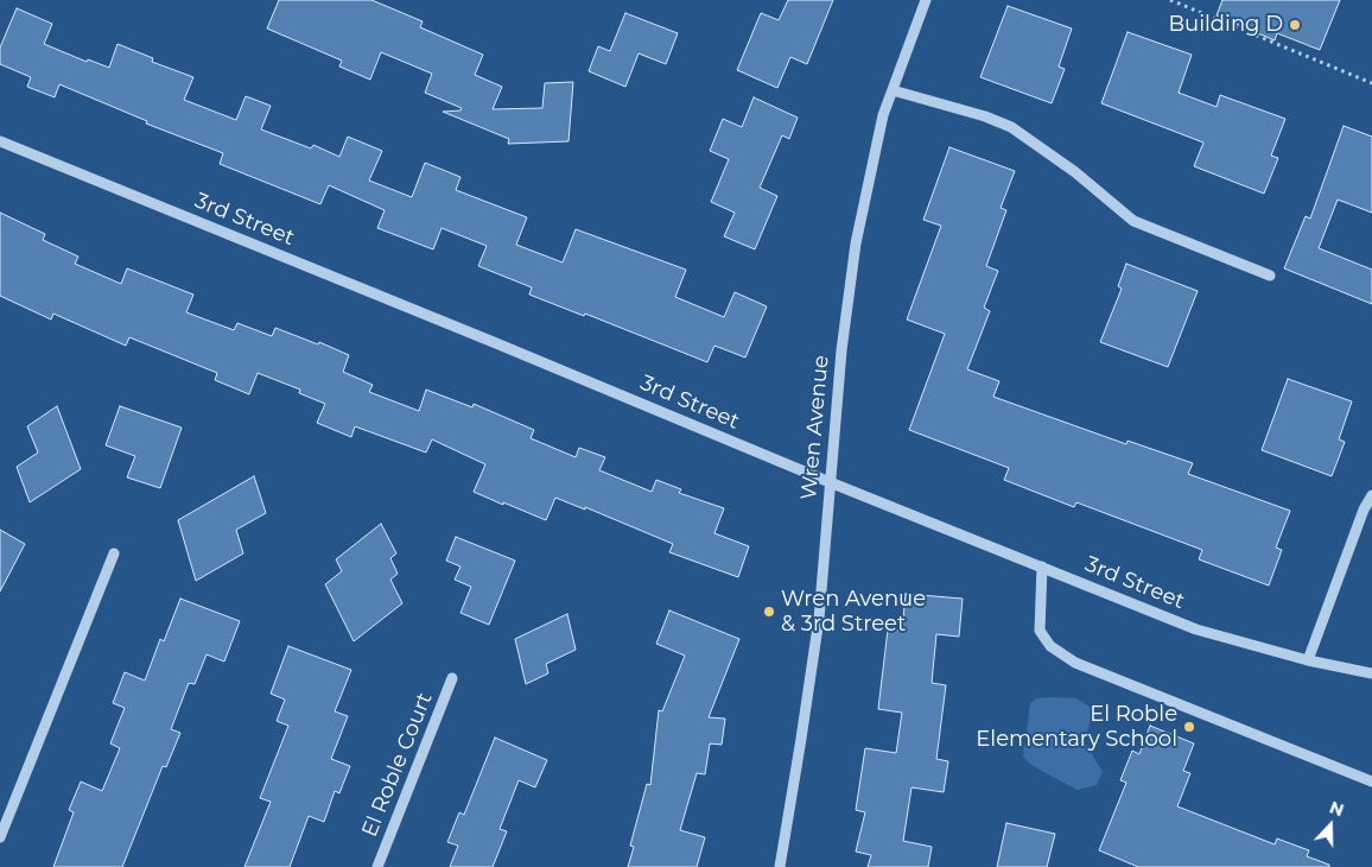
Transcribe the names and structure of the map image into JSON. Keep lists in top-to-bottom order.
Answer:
{
  "streets": {
    "street": ["3rd Street", "Wren Avenue", "El Roble Court"]
  },
  "crossings": [
    ["3rd Street", "Wren Avenue"]
  ],
  "places": ["Building D", "Wren Avenue & 3rd Street", "El Roble Elementary School"],
  "north": "top"
}
